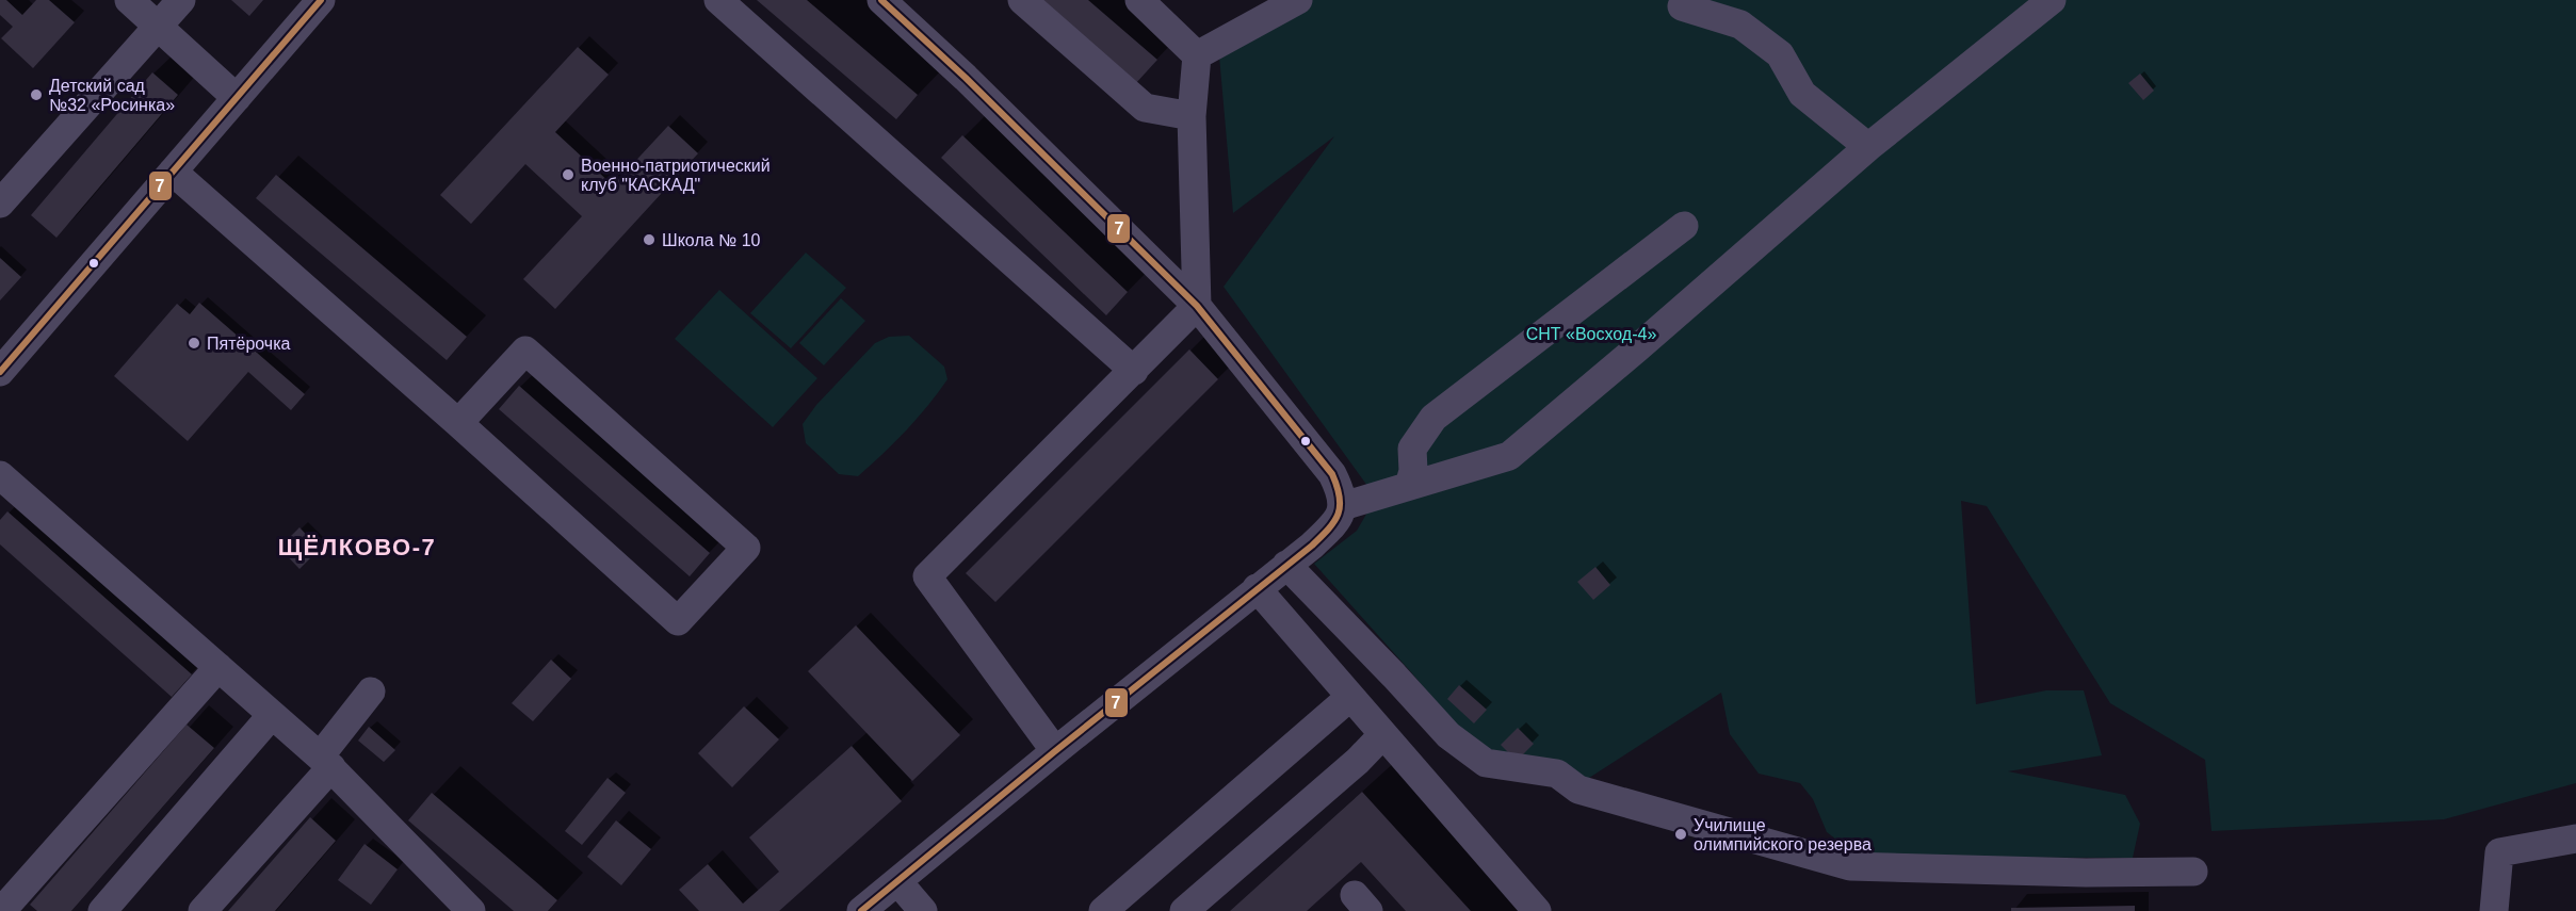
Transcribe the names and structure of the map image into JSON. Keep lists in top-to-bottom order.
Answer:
{
  "districts": ["ЩЁЛКОВО-7"],
  "parks": ["СНТ «Восход-4»"],
  "places": [
    "Детский сад №32 «Росинка»",
    "Военно-патриотический клуб \"КАСКАД\"",
    "Школа № 10",
    "Пятёрочка",
    "Училище олимпийского резерва"
  ],
  "lines": ["transit line 7"]
}
